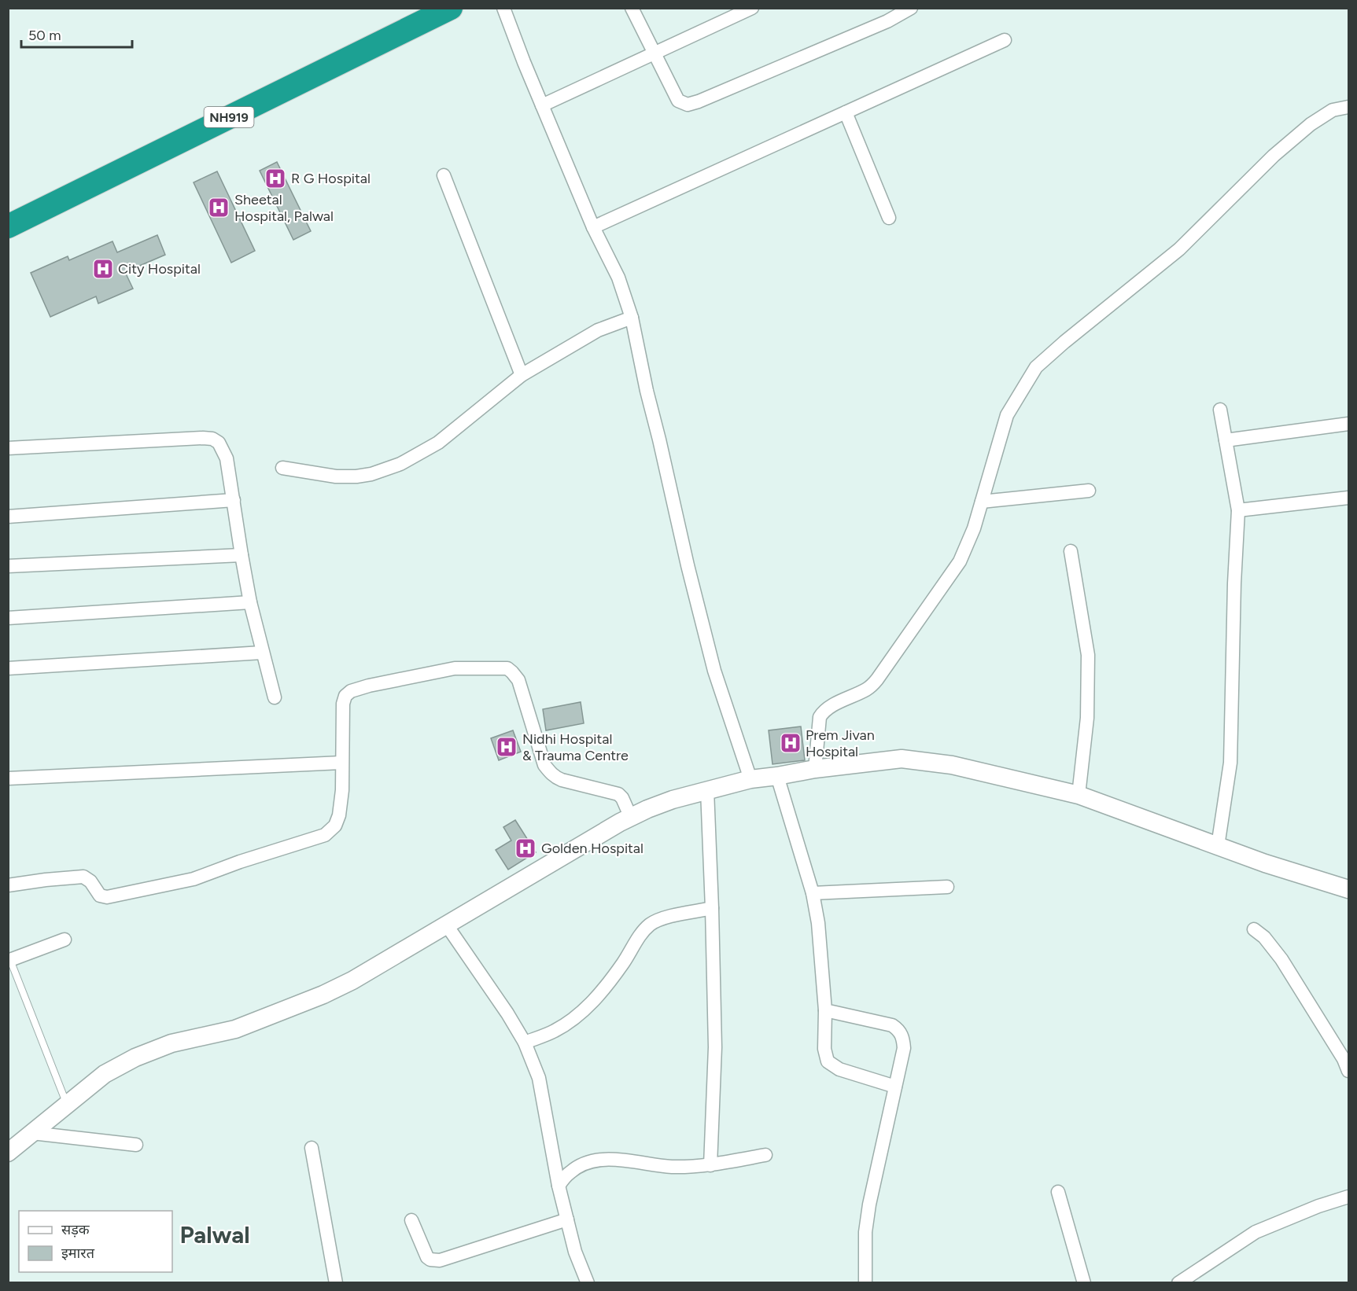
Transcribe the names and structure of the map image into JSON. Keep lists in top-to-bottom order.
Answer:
{
  "streets": {
    "highway": ["NH919"]
  },
  "districts": ["Palwal"],
  "places": {
    "hospital": [
      "R G Hospital",
      "Sheetal Hospital, Palwal",
      "City Hospital",
      "Prem Jivan Hospital",
      "Nidhi Hospital & Trauma Centre",
      "Golden Hospital"
    ]
  },
  "legend": ["सड़क", "इमारत"],
  "scale_bar": "50 m"
}
